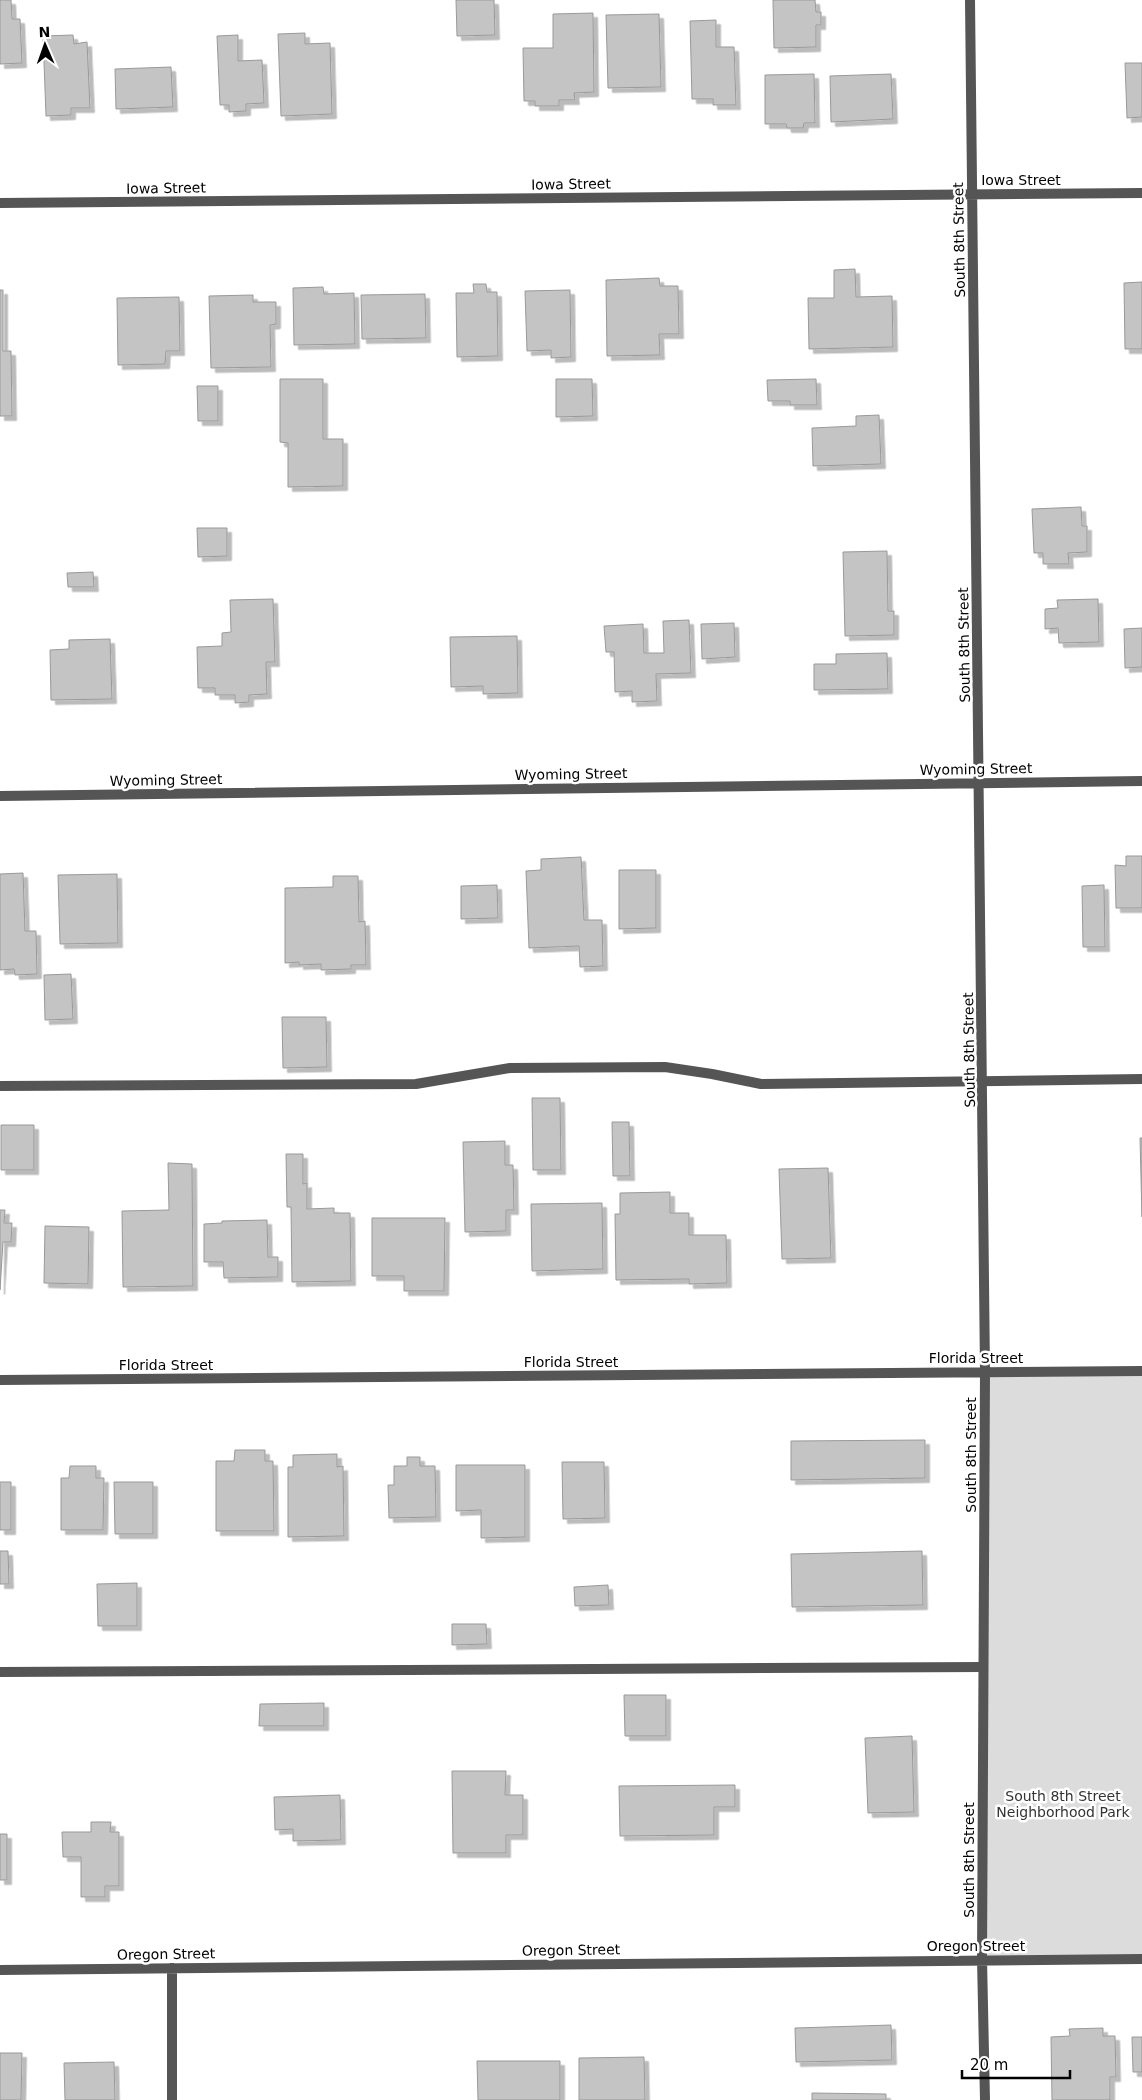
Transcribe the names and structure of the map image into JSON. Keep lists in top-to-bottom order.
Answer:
{
  "streets": {
    "street": [
      "Iowa Street",
      "South 8th Street",
      "Wyoming Street",
      "Florida Street",
      "Oregon Street"
    ]
  },
  "crossings": [
    ["Iowa Street", "South 8th Street"],
    ["South 8th Street", "Wyoming Street"],
    ["South 8th Street", "Florida Street"],
    ["South 8th Street", "Oregon Street"]
  ],
  "parks": ["South 8th Street Neighborhood Park"],
  "scale_bar": "20 m",
  "north": "top"
}
